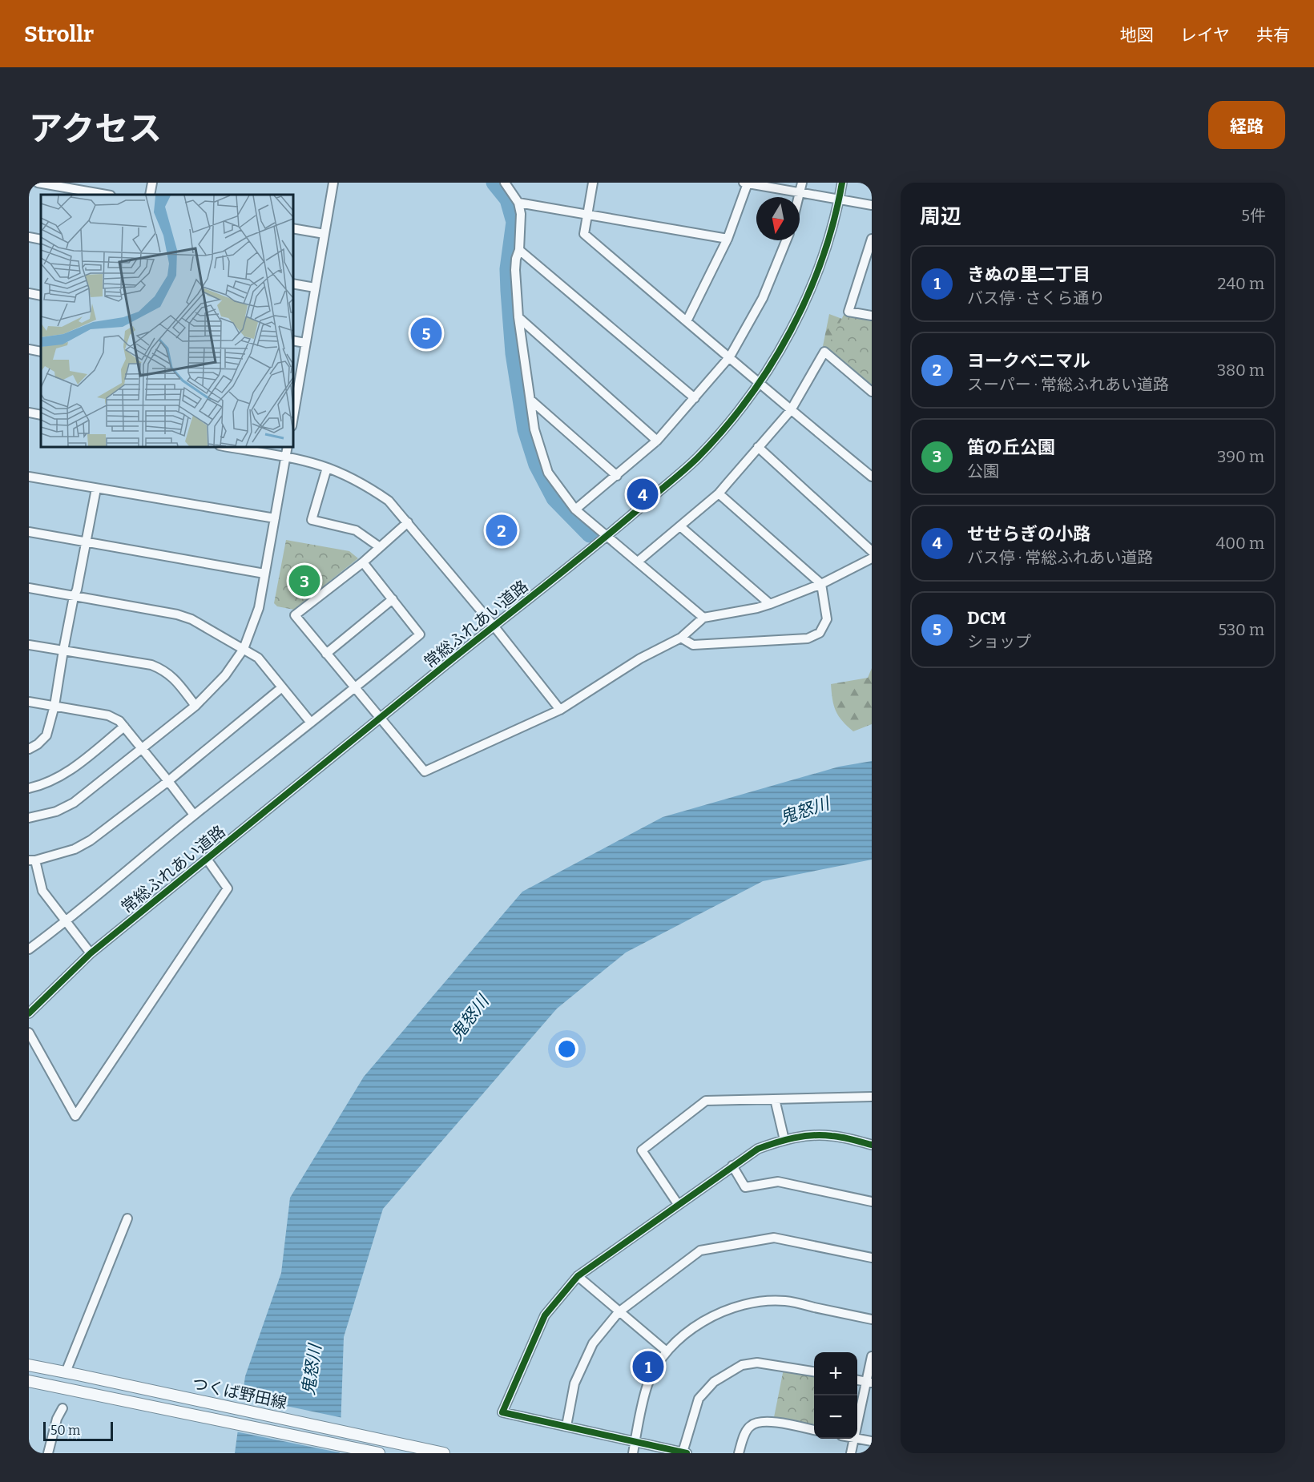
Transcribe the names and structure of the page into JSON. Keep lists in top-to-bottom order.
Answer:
{
  "streets": {
    "main road": ["つくば野田線"],
    "street": ["常総ふれあい道路"]
  },
  "water": ["鬼怒川"],
  "scale_bar": "50 m",
  "north": "bottom",
  "page": {
    "header": "Strollr",
    "nav": ["地図", "レイヤ", "共有"],
    "title": "アクセス",
    "buttons": "経路",
    "heading": ["周辺", "5件"],
    "list": [
      {
        "mark": "1",
        "name": "きぬの里二丁目",
        "note": "バス停 · さくら通り",
        "value": "240 m"
      },
      {
        "mark": "2",
        "name": "ヨークベニマル",
        "note": "スーパー · 常総ふれあい道路",
        "value": "380 m"
      },
      {
        "mark": "3",
        "name": "笛の丘公園",
        "note": "公園",
        "value": "390 m"
      },
      {
        "mark": "4",
        "name": "せせらぎの小路",
        "note": "バス停 · 常総ふれあい道路",
        "value": "400 m"
      },
      {
        "mark": "5",
        "name": "DCM",
        "note": "ショップ",
        "value": "530 m"
      }
    ],
    "pins": [
      "5",
      "4",
      "2",
      "3",
      "1"
    ],
    "map_buttons": ["+", "−"],
    "scale": "50 m"
  }
}
